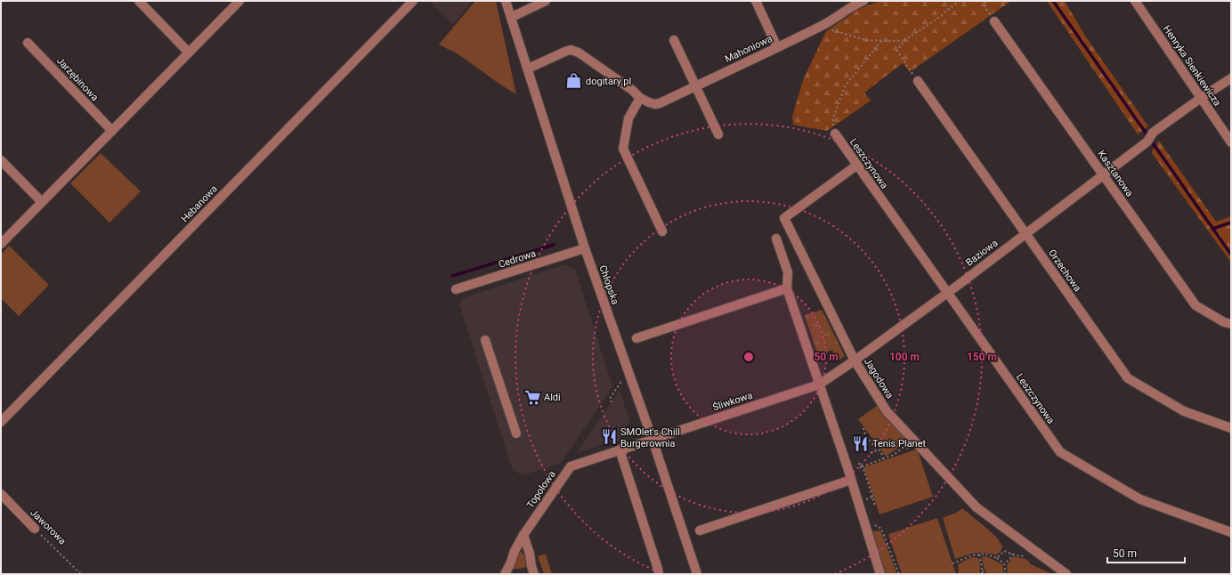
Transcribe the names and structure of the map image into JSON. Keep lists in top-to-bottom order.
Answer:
{
  "streets": {
    "street": [
      "Mahoniowa",
      "Henryka Sienkiewicza",
      "Jarzębinowa",
      "Leszczynowa",
      "Kasztanowa",
      "Hebanowa",
      "Baziowa",
      "Cedrowa",
      "Orzechowa",
      "Chłopska",
      "Jagodowa",
      "Śliwkowa",
      "Topolowa",
      "Jaworowa"
    ]
  },
  "crossings": [
    ["Mahoniowa", "Chłopska"],
    ["Henryka Sienkiewicza", "Baziowa"],
    ["Leszczynowa", "Baziowa"],
    ["Leszczynowa", "Jagodowa"],
    ["Kasztanowa", "Baziowa"],
    ["Baziowa", "Orzechowa"],
    ["Baziowa", "Jagodowa"],
    ["Baziowa", "Śliwkowa"],
    ["Cedrowa", "Chłopska"],
    ["Chłopska", "Śliwkowa"],
    ["Chłopska", "Topolowa"],
    ["Śliwkowa", "Topolowa"]
  ],
  "places": {
    "shop": ["dogitary.pl"],
    "supermarket": ["Aldi"],
    "restaurant": ["SMOlet's Chill Burgerownia", "Tenis Planet"]
  },
  "scale_bar": "50 m",
  "rings": ["50 m", "100 m", "150 m"]
}
